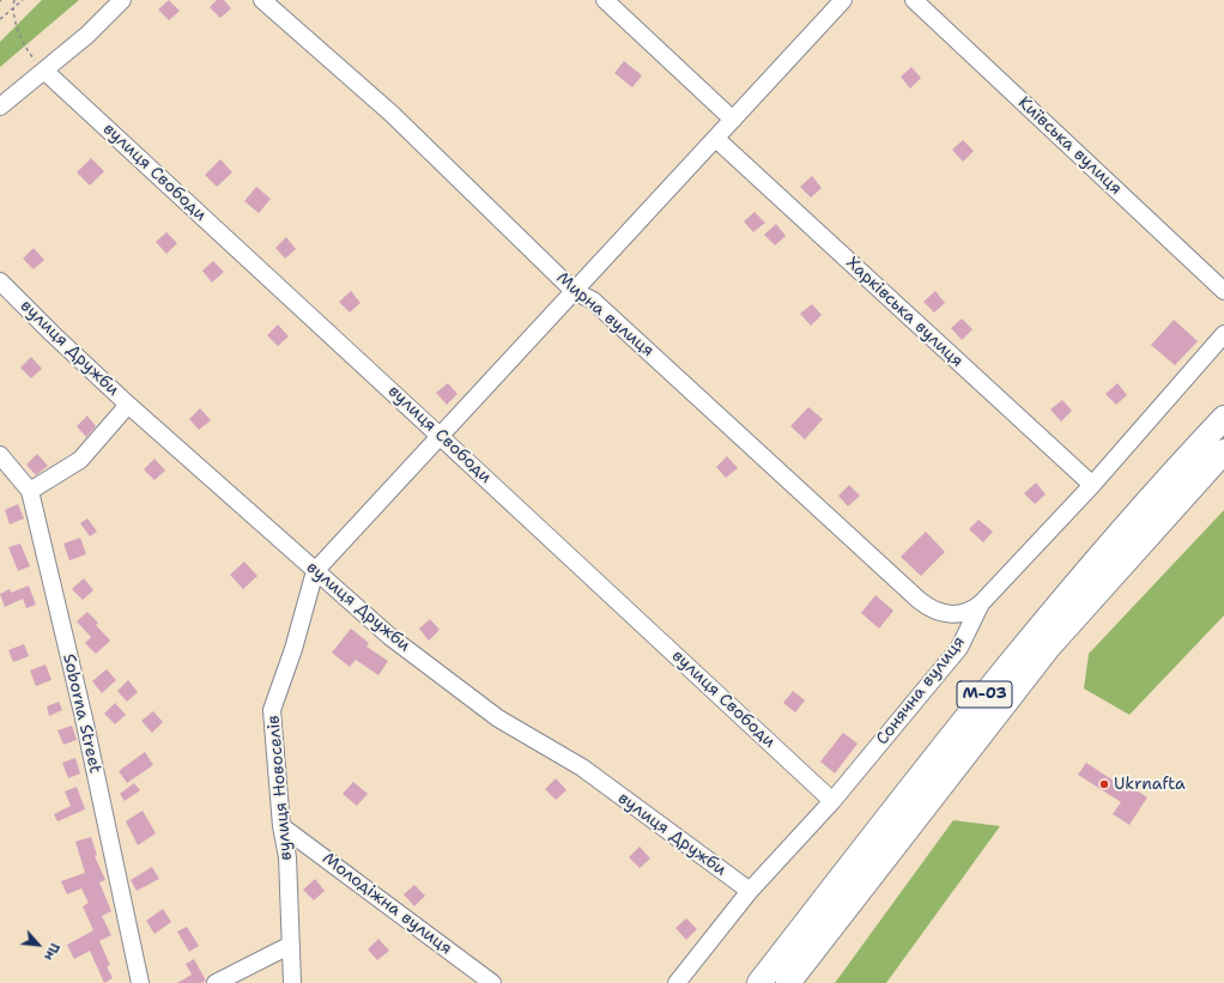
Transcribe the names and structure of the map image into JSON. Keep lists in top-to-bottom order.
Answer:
{
  "streets": {
    "highway": ["М-03"],
    "street": [
      "Київська вулиця",
      "вулиця Свободи",
      "Харківська вулиця",
      "Мирна вулиця",
      "вулиця Дружби",
      "Сонячна вулиця",
      "Soborna Street",
      "вулиця Новоселів",
      "Молодіжна вулиця"
    ]
  },
  "crossings": [
    ["вулиця Свободи", "Сонячна вулиця"],
    ["Харківська вулиця", "Сонячна вулиця"],
    ["Мирна вулиця", "Сонячна вулиця"],
    ["вулиця Дружби", "Сонячна вулиця"],
    ["вулиця Дружби", "вулиця Новоселів"],
    ["вулиця Новоселів", "Молодіжна вулиця"]
  ],
  "places": ["Ukrnafta"],
  "north": "bottom right"
}
